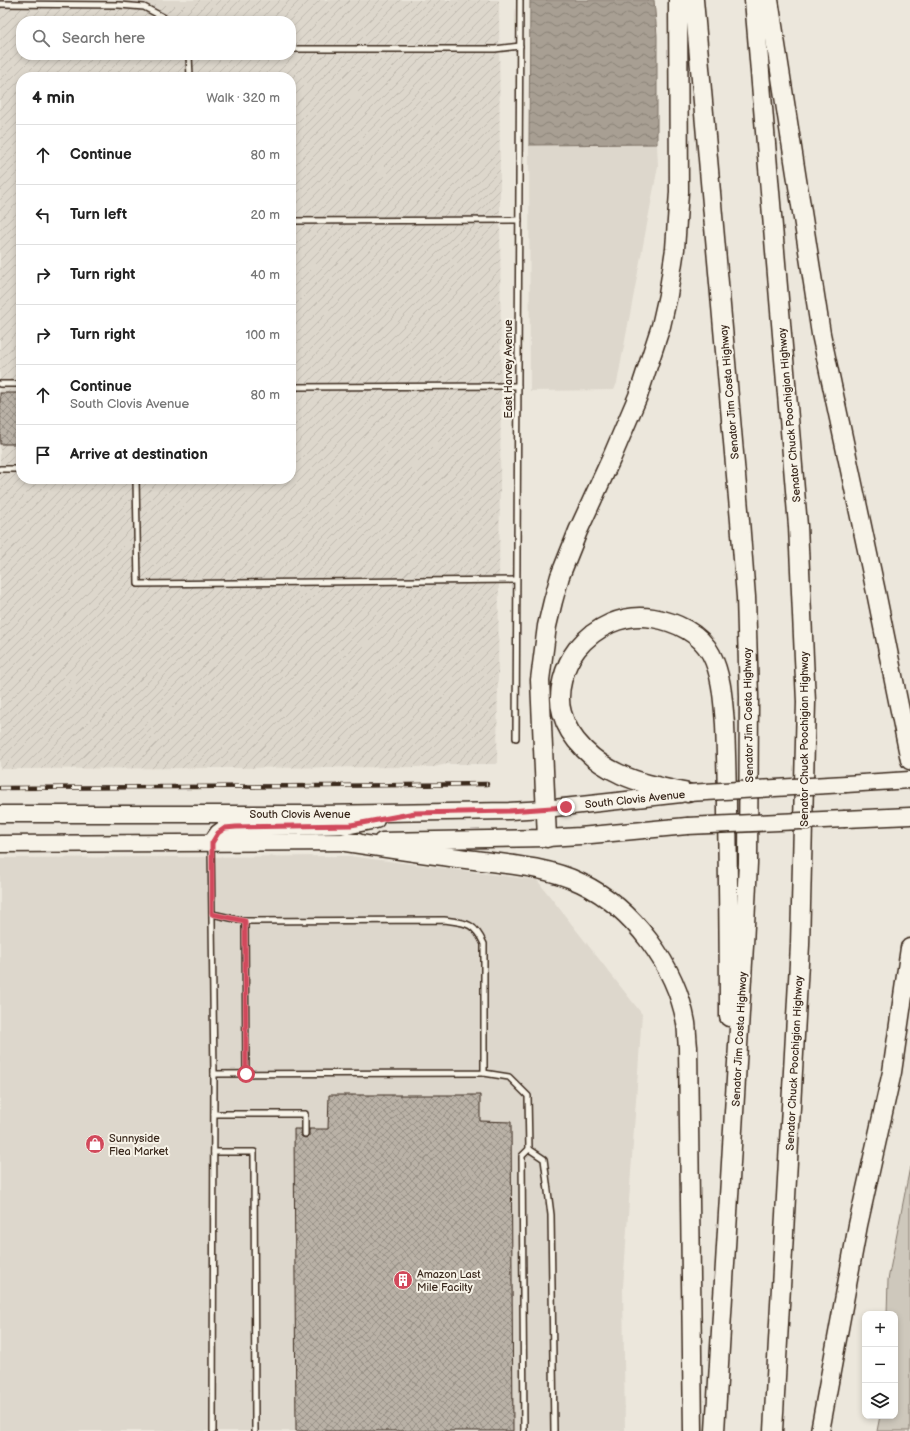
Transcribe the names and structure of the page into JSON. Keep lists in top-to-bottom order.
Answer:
{
  "streets": {
    "highway": ["Senator Jim Costa Highway", "Senator Chuck Poochigian Highway"],
    "main road": ["South Clovis Avenue"],
    "lane": ["East Harvey Avenue"]
  },
  "places": {
    "shop": ["Sunnyside Flea Market"],
    "building": ["Amazon Last Mile Facilty"]
  },
  "page": {
    "search": "Search here",
    "heading": ["4 min", "Walk · 320 m"],
    "list": [
      ["Continue", "80 m"],
      ["Turn left", "20 m"],
      ["Turn right", "40 m"],
      ["Turn right", "100 m"],
      ["Continue", "South Clovis Avenue", "80 m"],
      "Arrive at destination"
    ],
    "map_buttons": ["+", "−"]
  }
}
